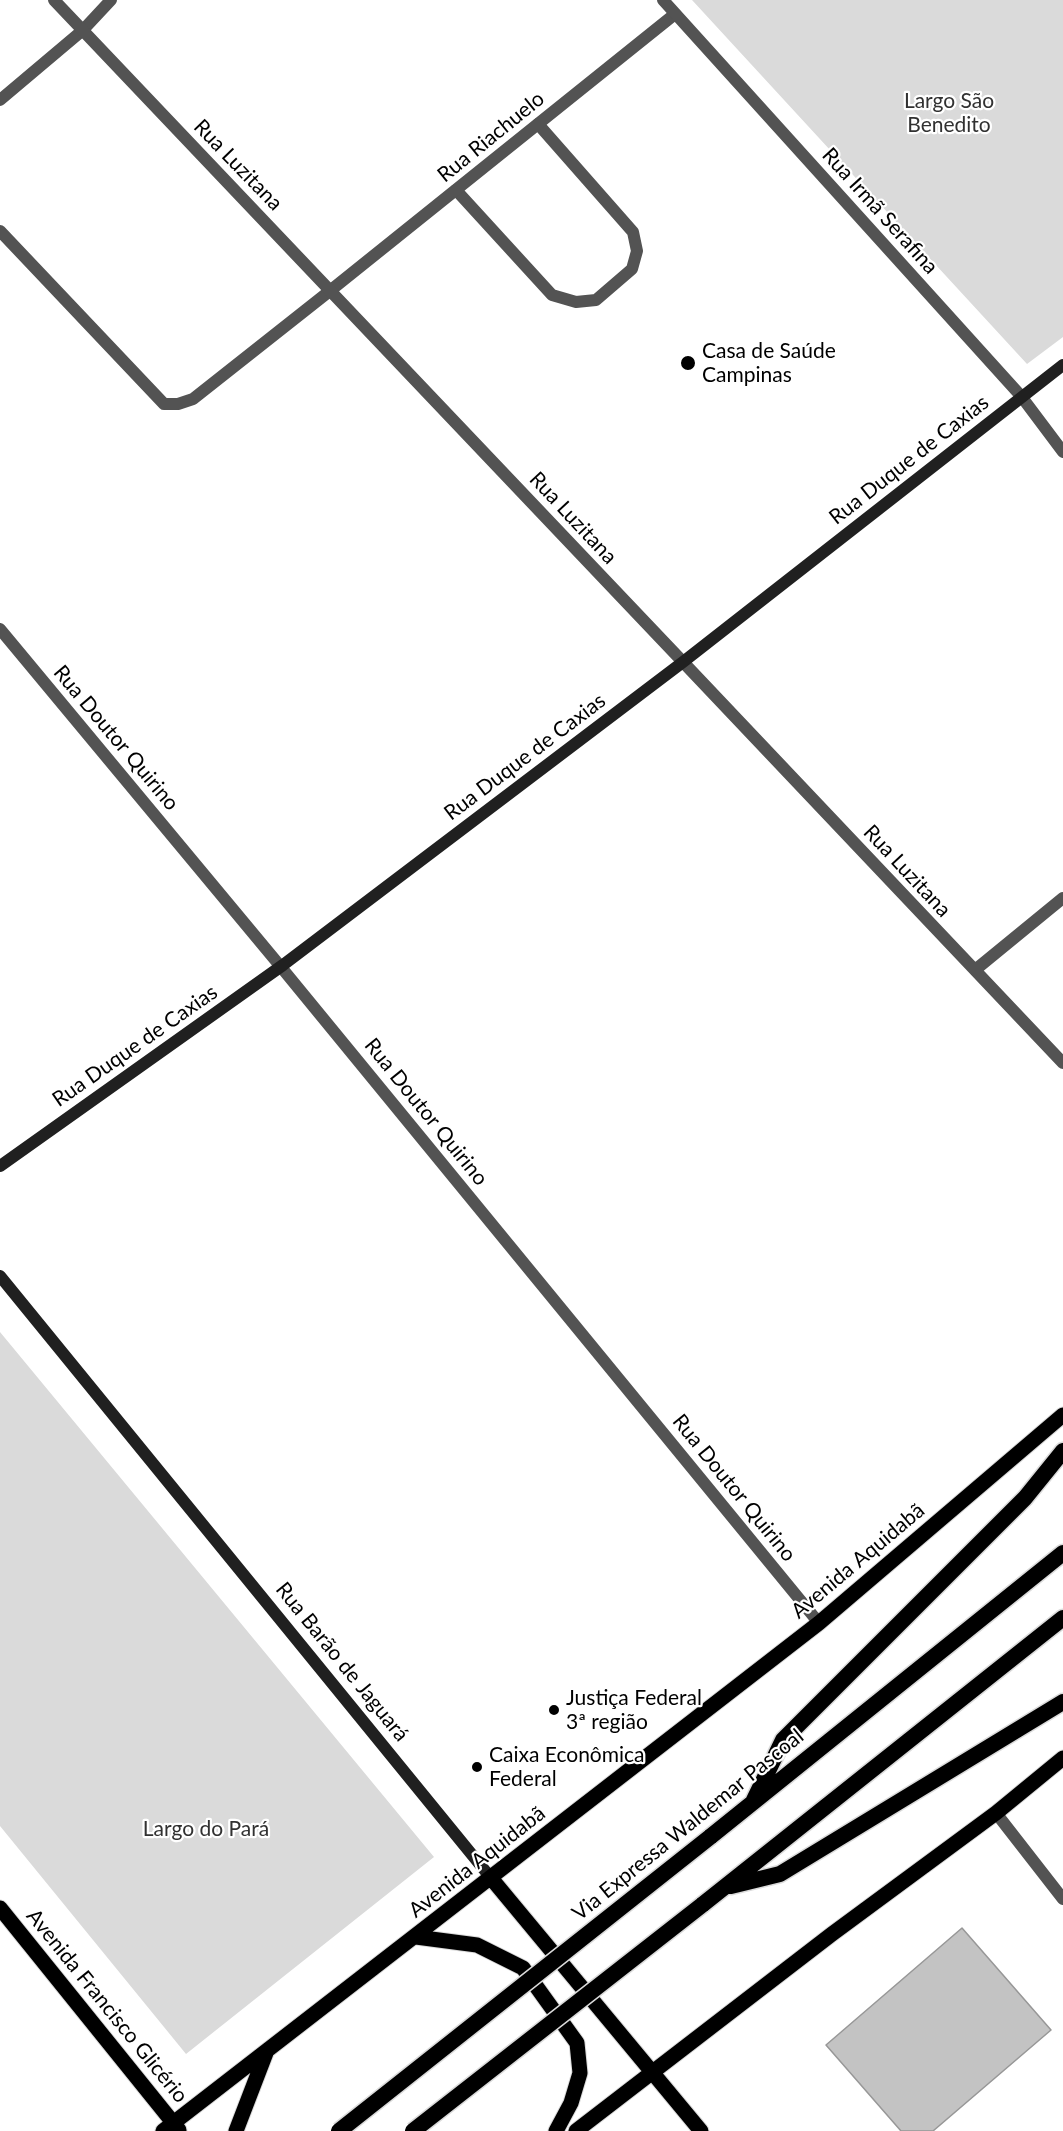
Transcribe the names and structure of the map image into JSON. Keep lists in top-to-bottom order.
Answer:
{
  "streets": {
    "highway": ["Via Expressa Waldemar Pascoal"],
    "main road": [
      "Rua Duque de Caxias",
      "Avenida Aquidabã",
      "Rua Barão de Jaguará",
      "Avenida Francisco Glicério"
    ],
    "street": [
      "Rua Riachuelo",
      "Rua Luzitana",
      "Rua Irmã Serafina",
      "Rua Doutor Quirino"
    ]
  },
  "crossings": [
    ["Rua Riachuelo", "Rua Luzitana"],
    ["Rua Riachuelo", "Rua Irmã Serafina"],
    ["Rua Luzitana", "Rua Duque de Caxias"],
    ["Rua Irmã Serafina", "Rua Duque de Caxias"],
    ["Rua Duque de Caxias", "Rua Doutor Quirino"],
    ["Rua Doutor Quirino", "Avenida Aquidabã"],
    ["Avenida Aquidabã", "Rua Barão de Jaguará"],
    ["Avenida Aquidabã", "Avenida Francisco Glicério"]
  ],
  "parks": ["Largo São Benedito", "Largo do Pará"],
  "places": ["Casa de Saúde Campinas", "Justiça Federal 3ª região", "Caixa Econômica Federal"]
}
